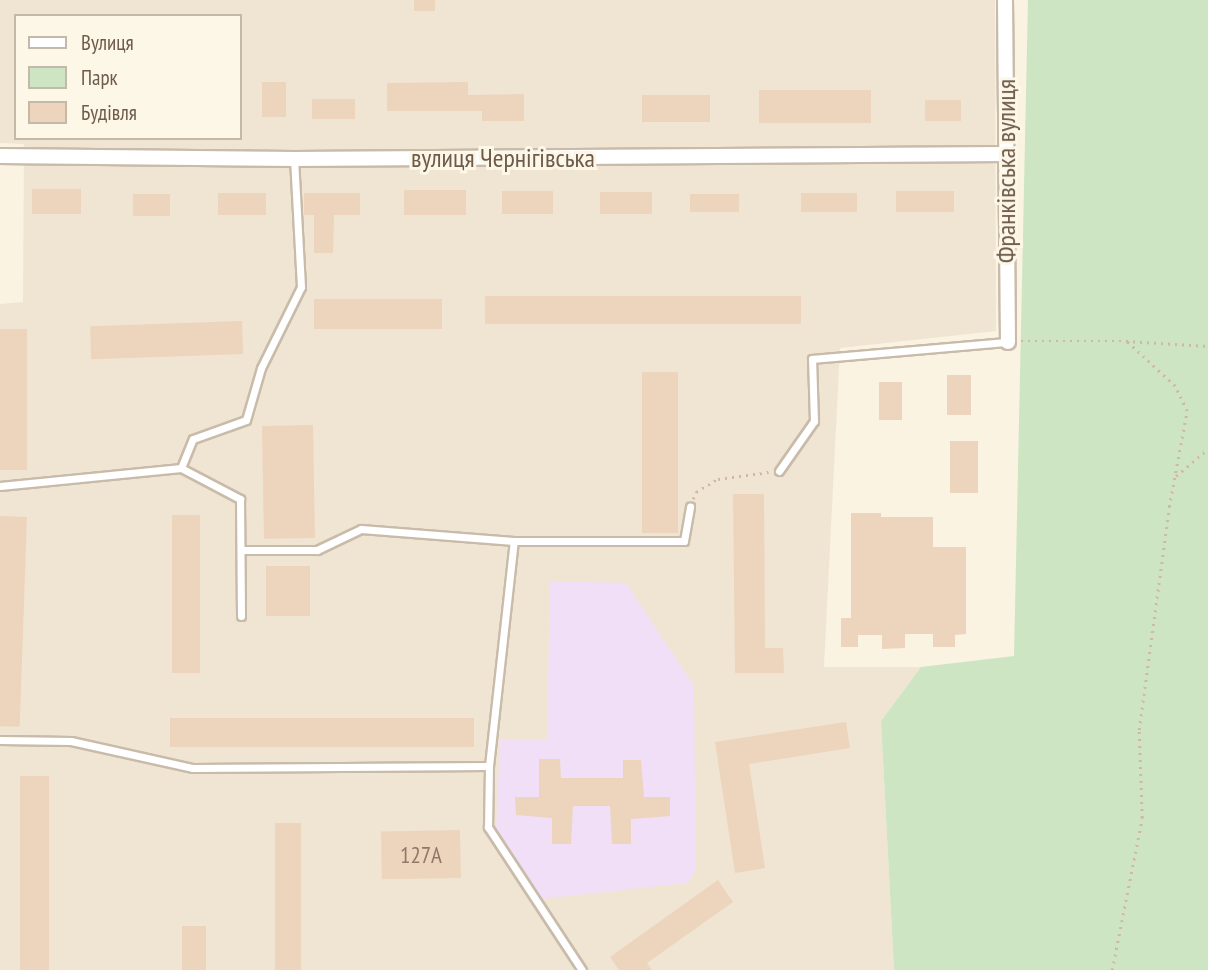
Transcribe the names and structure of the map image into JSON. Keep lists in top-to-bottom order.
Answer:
{
  "streets": {
    "street": ["вулиця Чернігівська", "Франківська вулиця"]
  },
  "crossings": [
    ["вулиця Чернігівська", "Франківська вулиця"]
  ],
  "house_numbers": ["127А"],
  "legend": ["Вулиця", "Парк", "Будівля"]
}
